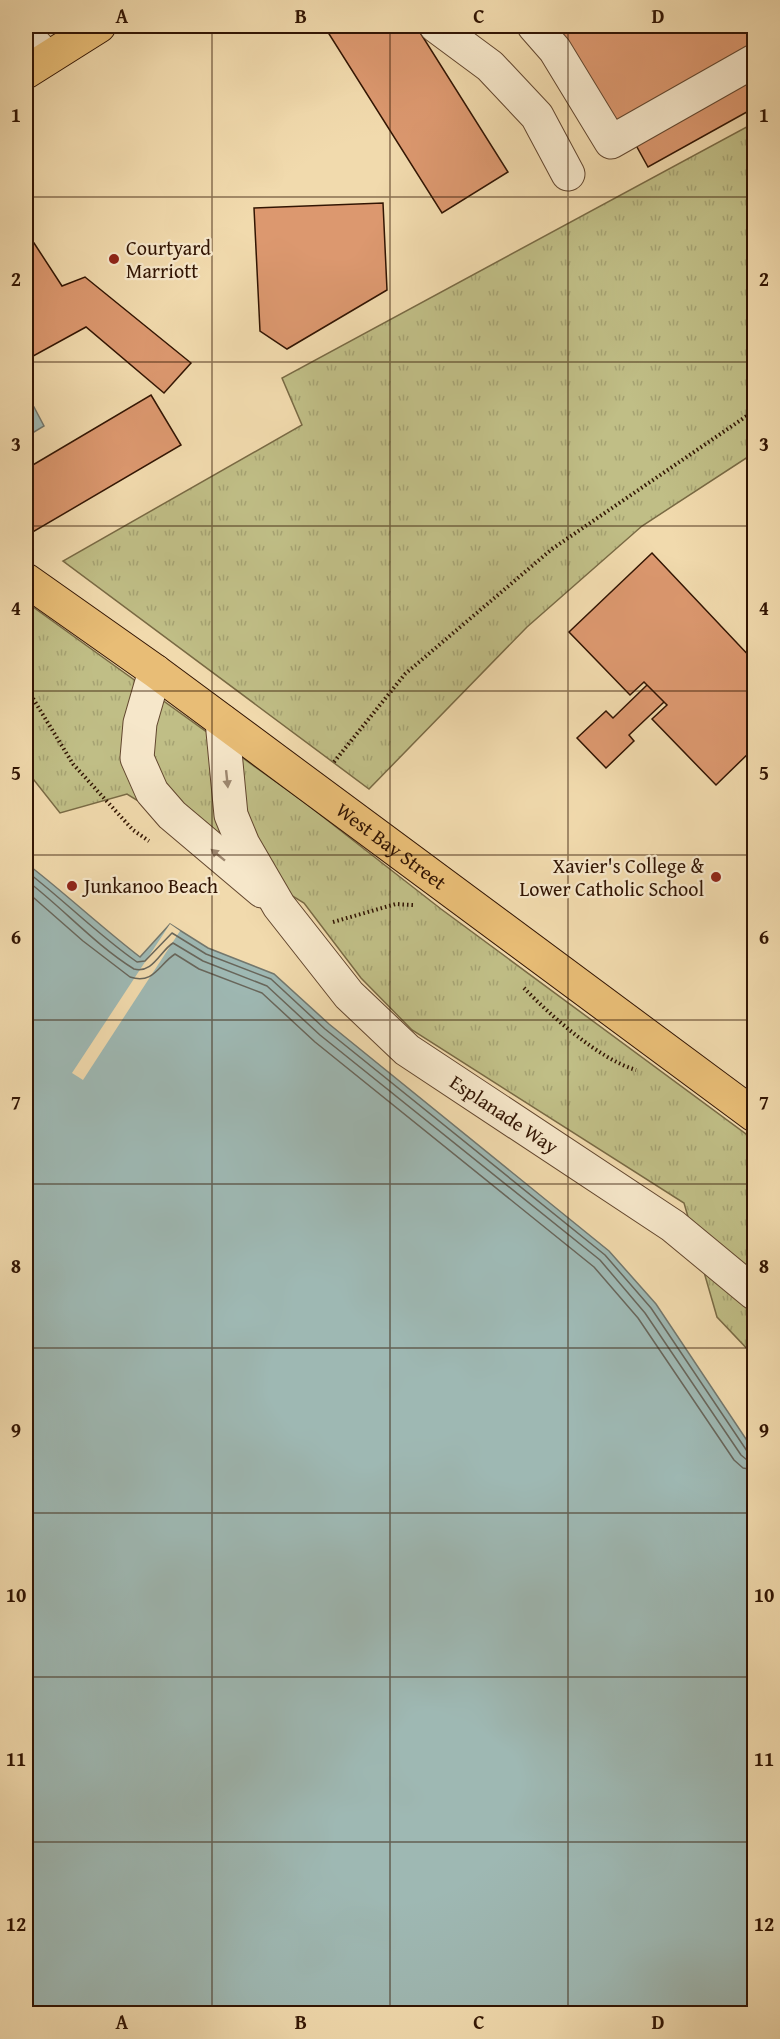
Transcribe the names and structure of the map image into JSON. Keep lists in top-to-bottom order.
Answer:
{
  "streets": {
    "main road": ["West Bay Street"],
    "street": ["Esplanade Way"]
  },
  "crossings": [
    ["West Bay Street", "Esplanade Way"]
  ],
  "places": ["Courtyard Marriott", "Xavier's College & Lower Catholic School", "Junkanoo Beach"],
  "grid": {
    "columns": [
      "A",
      "B",
      "C",
      "D"
    ],
    "rows": [
      "1",
      "2",
      "3",
      "4",
      "5",
      "6",
      "7",
      "8",
      "9",
      "10",
      "11",
      "12"
    ]
  }
}
